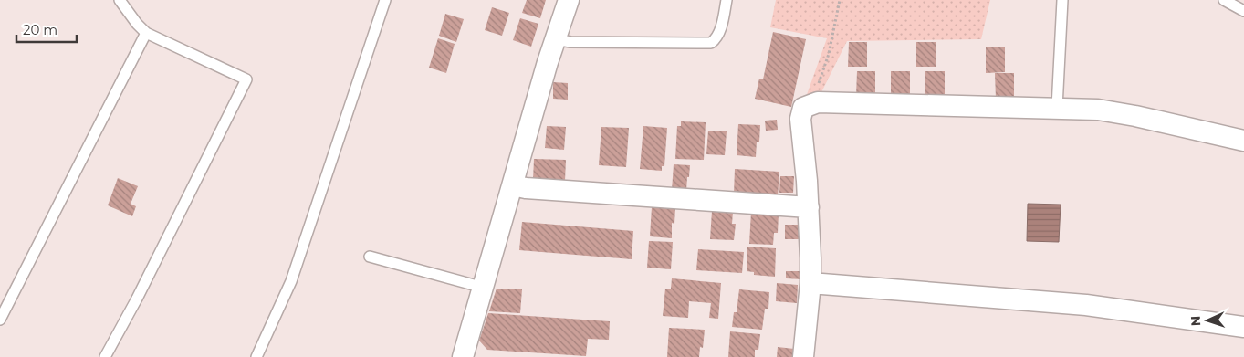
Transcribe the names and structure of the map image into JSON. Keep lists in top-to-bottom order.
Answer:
{
  "scale_bar": "20 m",
  "north": "left"
}
